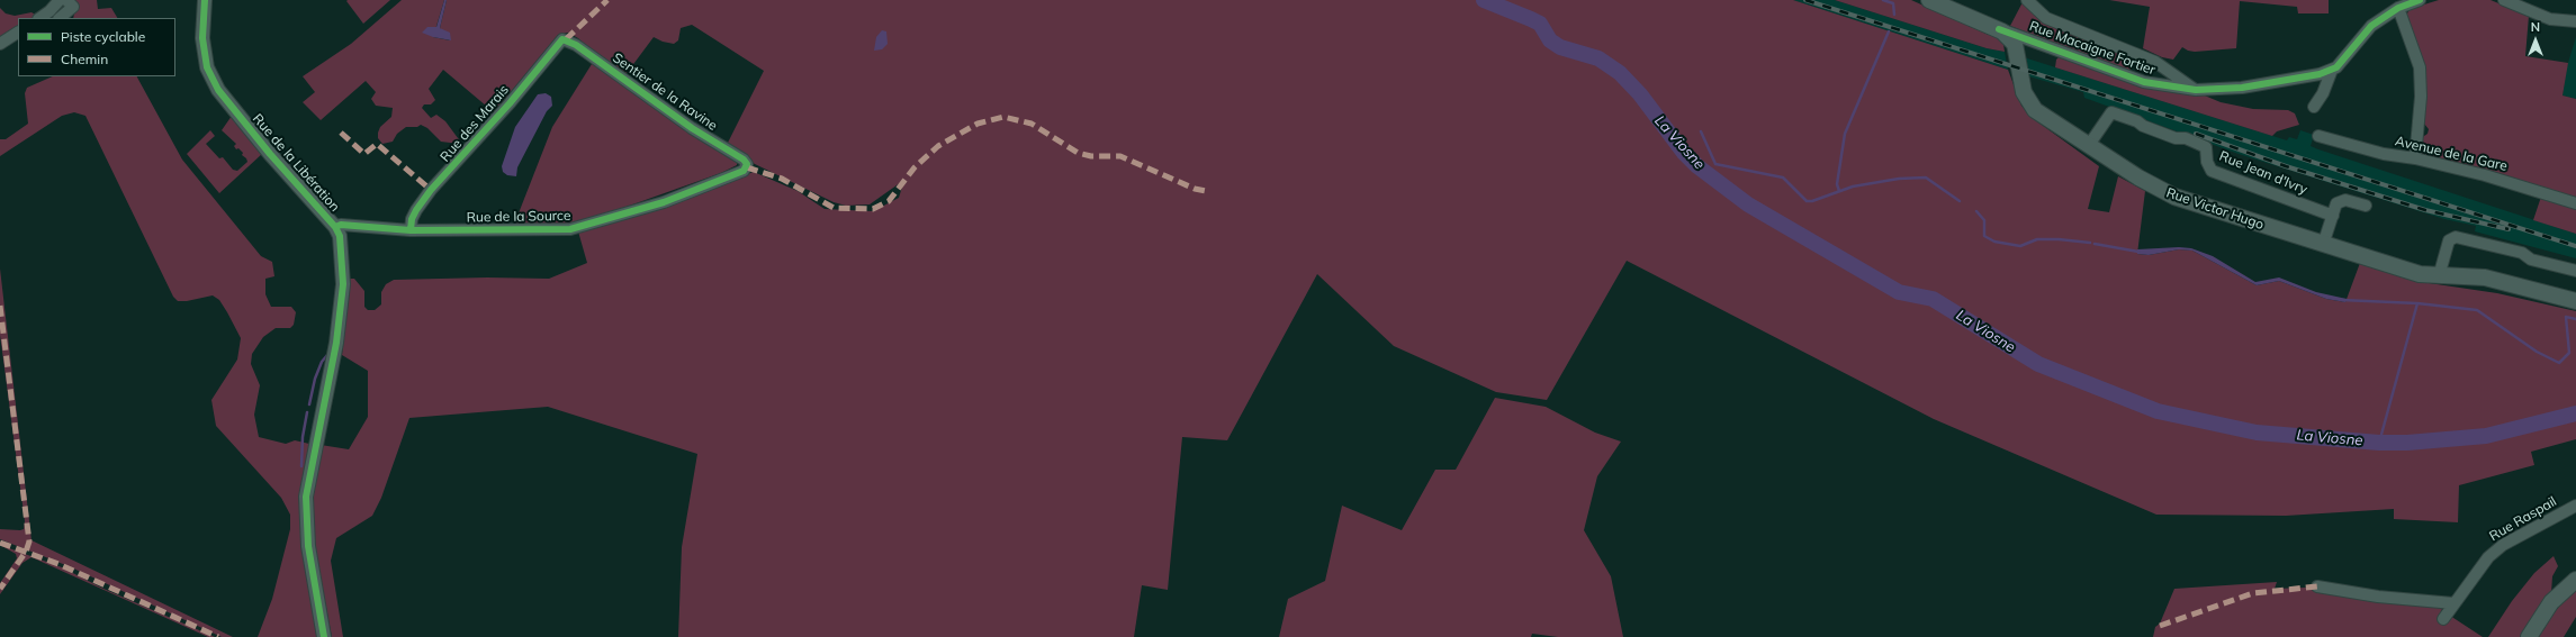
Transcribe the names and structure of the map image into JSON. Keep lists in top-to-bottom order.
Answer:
{
  "streets": {
    "main road": ["Rue Victor Hugo"],
    "street": [
      "Rue Macaigne Fortier",
      "Sentier de la Ravine",
      "Rue des Marais",
      "Avenue de la Gare",
      "Rue de la Libération",
      "Rue Jean d'Ivry",
      "Rue de la Source",
      "Rue Raspail"
    ]
  },
  "crossings": [
    ["Rue Macaigne Fortier", "Rue Victor Hugo"],
    ["Sentier de la Ravine", "Rue des Marais"],
    ["Sentier de la Ravine", "Rue de la Source"],
    ["Rue des Marais", "Rue de la Source"],
    ["Rue de la Libération", "Rue de la Source"],
    ["Rue Jean d'Ivry", "Rue Victor Hugo"]
  ],
  "water": ["La Viosne"],
  "legend": ["Piste cyclable", "Chemin"],
  "north": "top"
}
